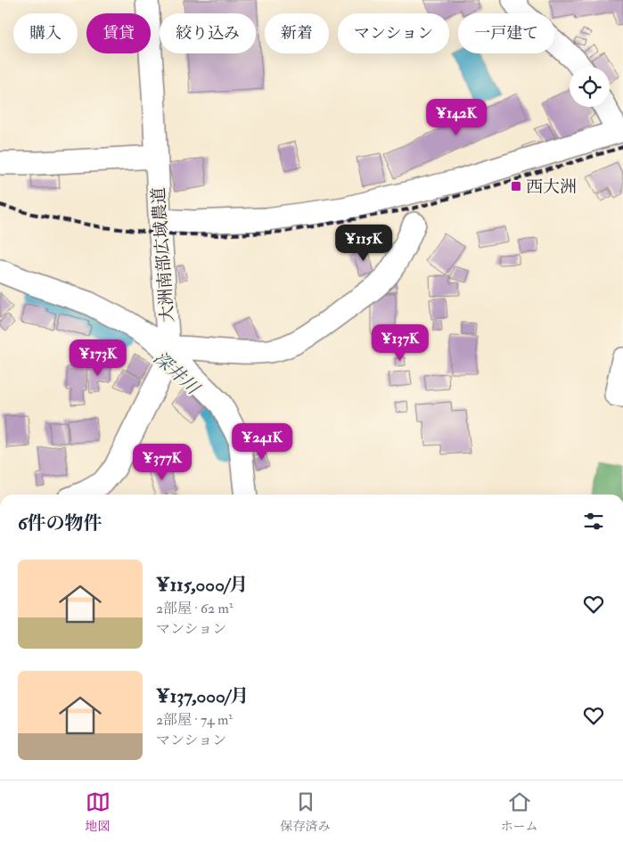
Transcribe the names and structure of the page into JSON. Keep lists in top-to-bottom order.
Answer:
{
  "streets": {
    "street": ["大洲南部広域農道"]
  },
  "water": ["深井川"],
  "places": {
    "transit": ["西大洲"]
  },
  "page": {
    "chip": [
      "購入",
      "賃貸",
      "絞り込み",
      "新着",
      "マンション",
      "一戸建て"
    ],
    "price": [
      "¥142K",
      "¥115K",
      "¥137K",
      "¥173K",
      "¥241K",
      "¥377K"
    ],
    "heading": "6件の物件",
    "list": [
      {
        "name": "¥115,000/月",
        "note": "2部屋 · 62 m² · マンション"
      },
      {
        "name": "¥137,000/月",
        "note": "2部屋 · 74 m² · マンション"
      }
    ],
    "tabs": ["地図", "保存済み", "ホーム"]
  }
}
